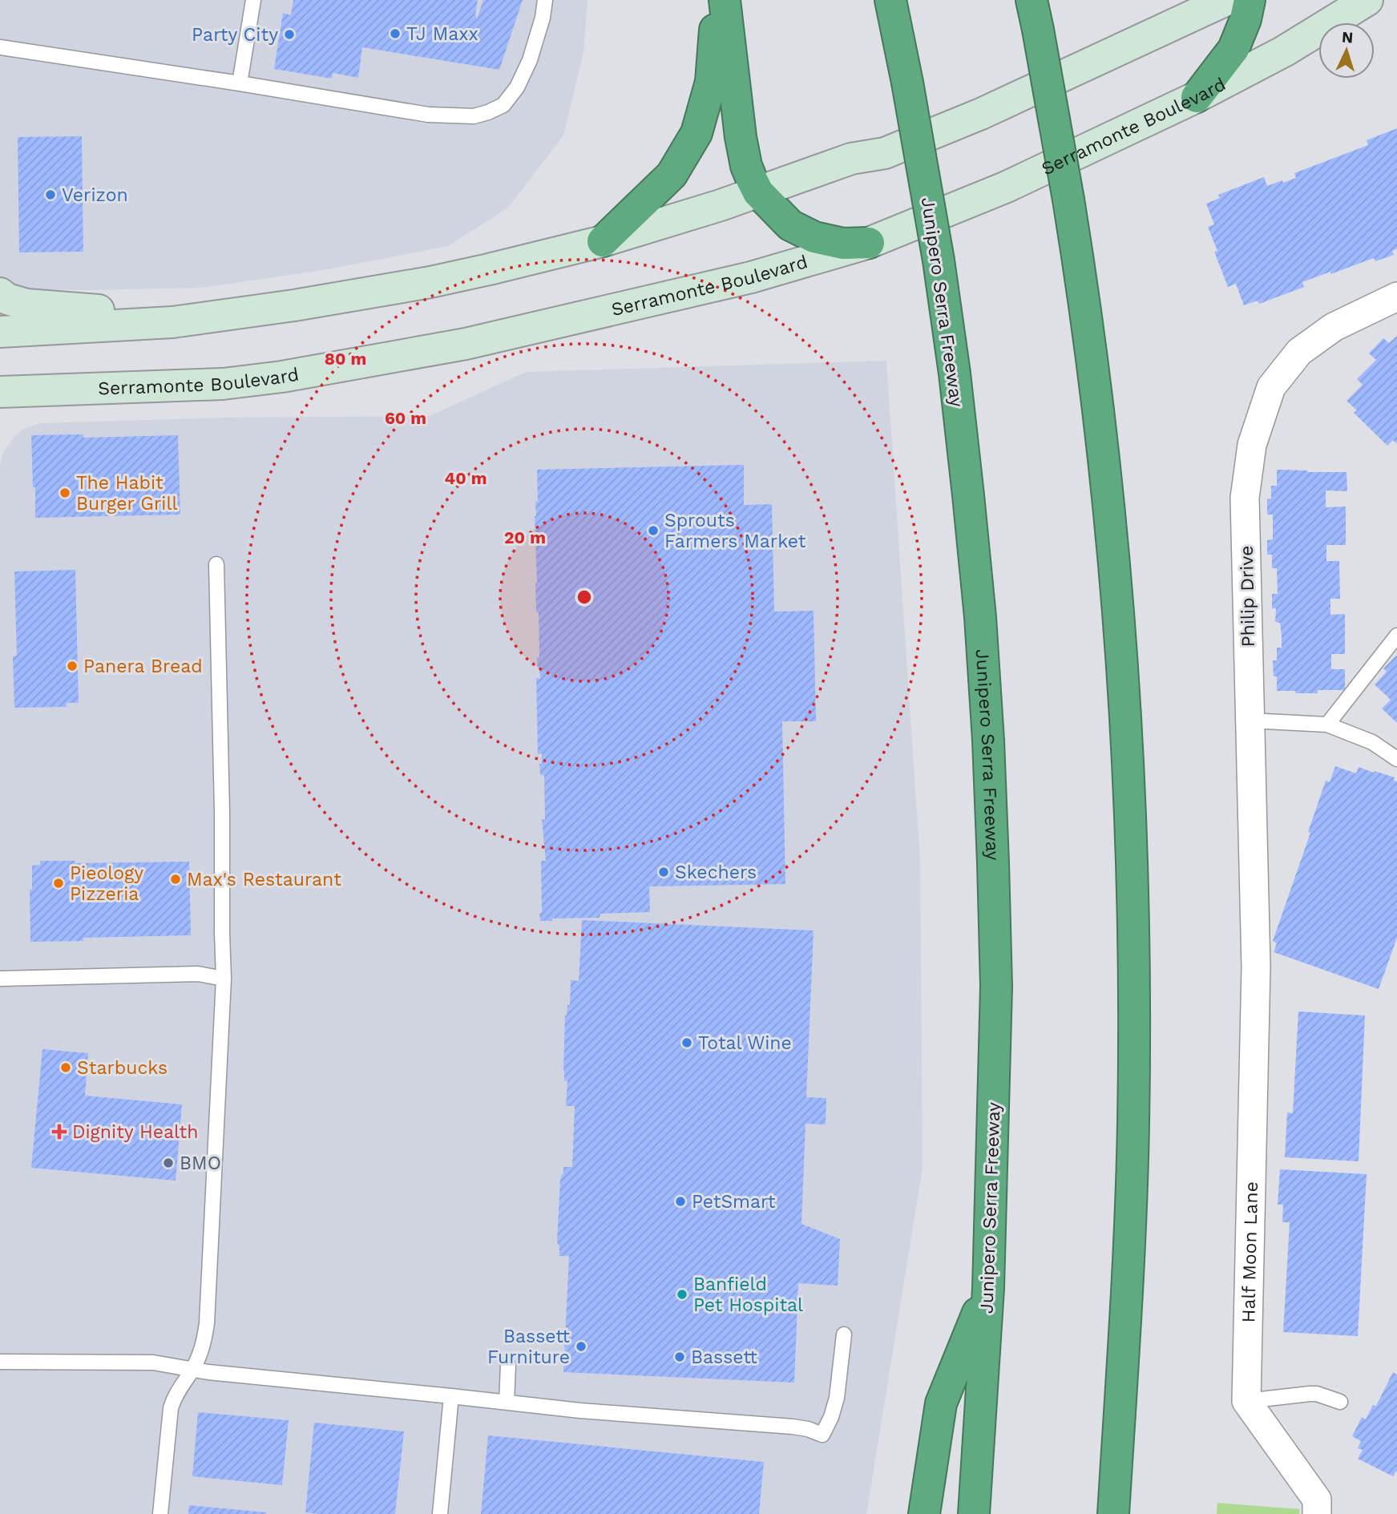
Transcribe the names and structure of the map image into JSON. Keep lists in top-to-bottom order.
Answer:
{
  "streets": {
    "highway": ["Junipero Serra Freeway"],
    "main road": ["Serramonte Boulevard"],
    "street": ["Philip Drive", "Half Moon Lane"]
  },
  "crossings": [
    ["Philip Drive", "Half Moon Lane"]
  ],
  "places": {
    "other": [
      "TJ Maxx",
      "Party City",
      "Verizon",
      "The Habit Burger Grill",
      "Sprouts Farmers Market",
      "Panera Bread",
      "Skechers",
      "Max's Restaurant",
      "Pieology Pizzeria",
      "Total Wine",
      "Starbucks",
      "BMO",
      "PetSmart",
      "Banfield Pet Hospital",
      "Bassett Furniture",
      "Bassett"
    ],
    "health": ["Dignity Health"]
  },
  "north": "top",
  "rings": [
    "80 m",
    "60 m",
    "40 m",
    "20 m"
  ]
}
